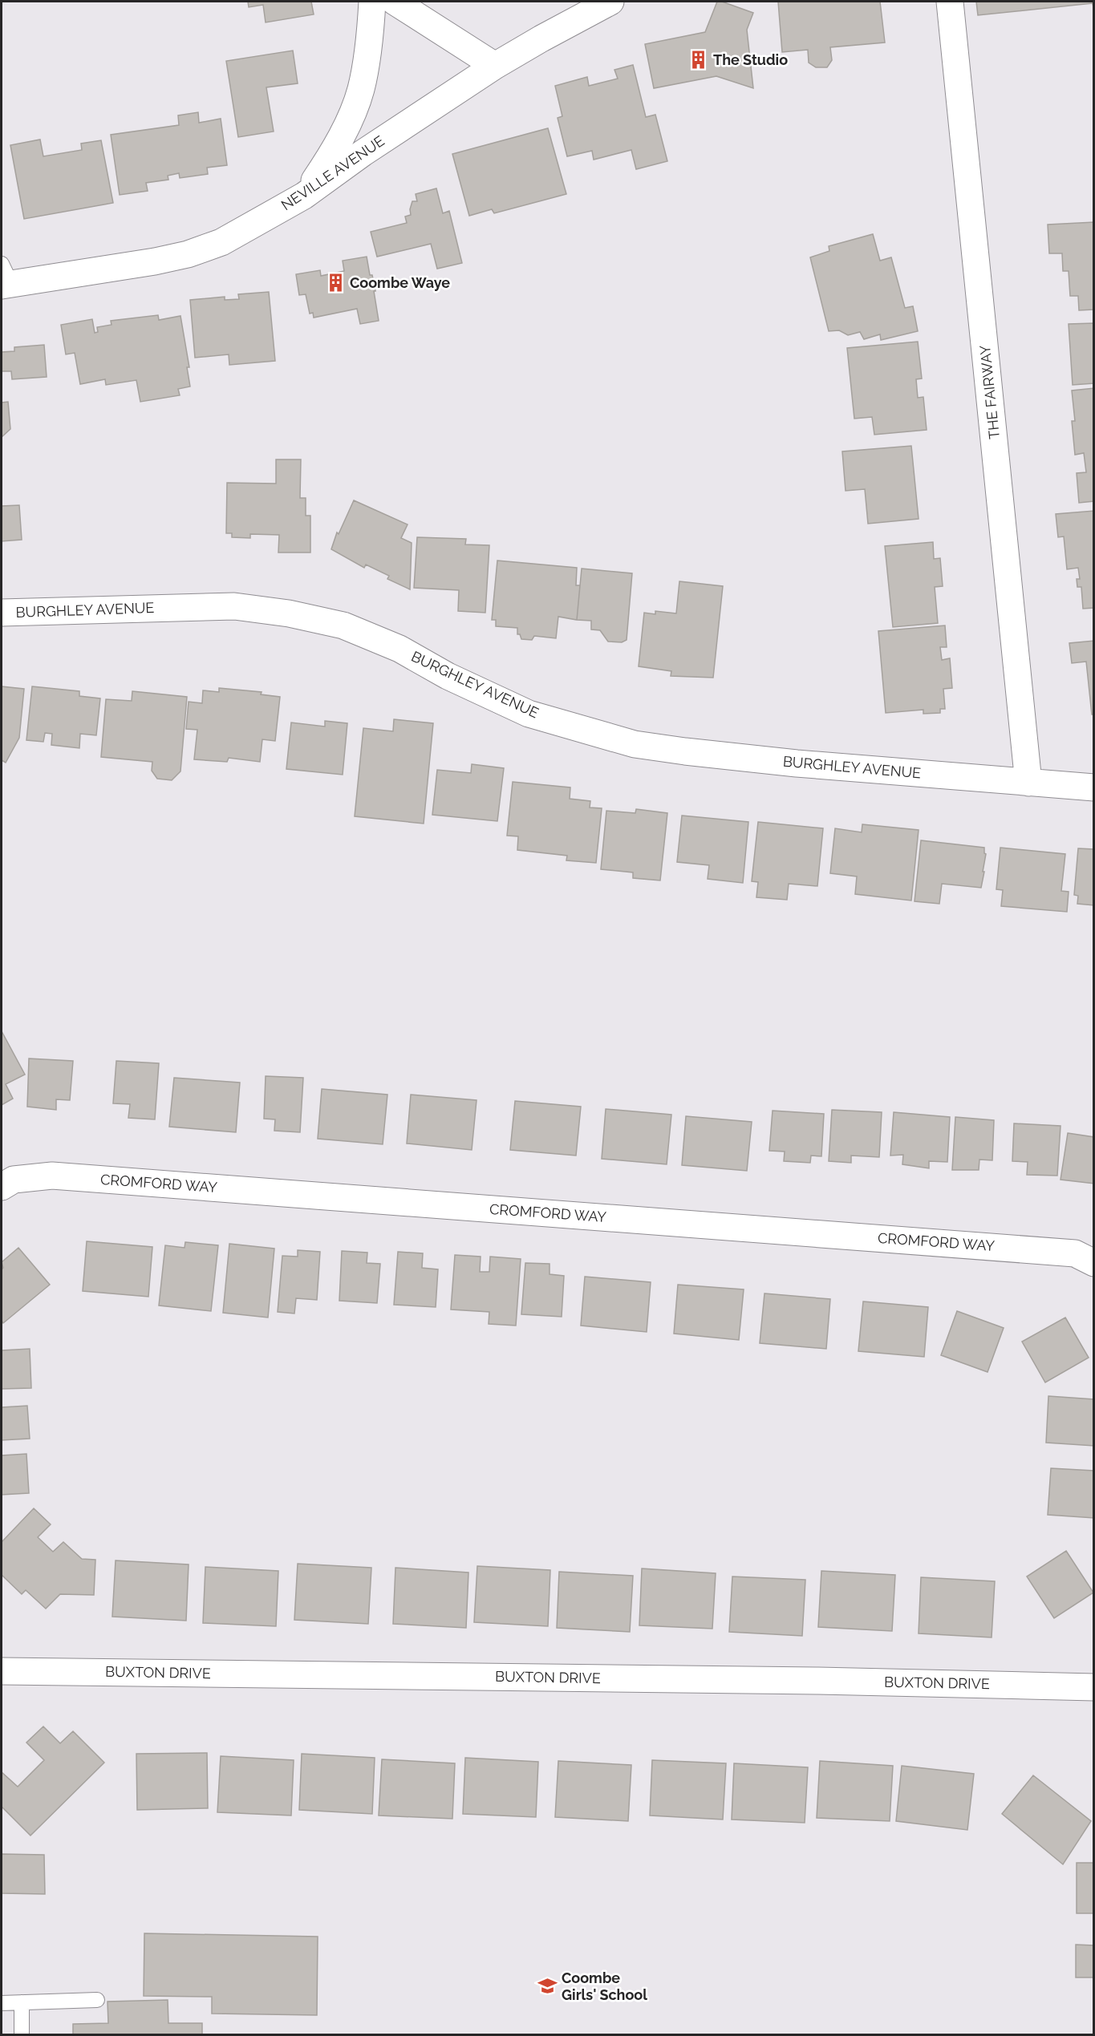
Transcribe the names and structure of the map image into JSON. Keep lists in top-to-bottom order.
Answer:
{
  "streets": {
    "street": [
      "NEVILLE AVENUE",
      "THE FAIRWAY",
      "BURGHLEY AVENUE",
      "CROMFORD WAY",
      "BUXTON DRIVE"
    ]
  },
  "crossings": [
    ["THE FAIRWAY", "BURGHLEY AVENUE"]
  ],
  "places": {
    "building": ["The Studio", "Coombe Waye"],
    "school or university": ["Coombe Girls' School"]
  }
}
